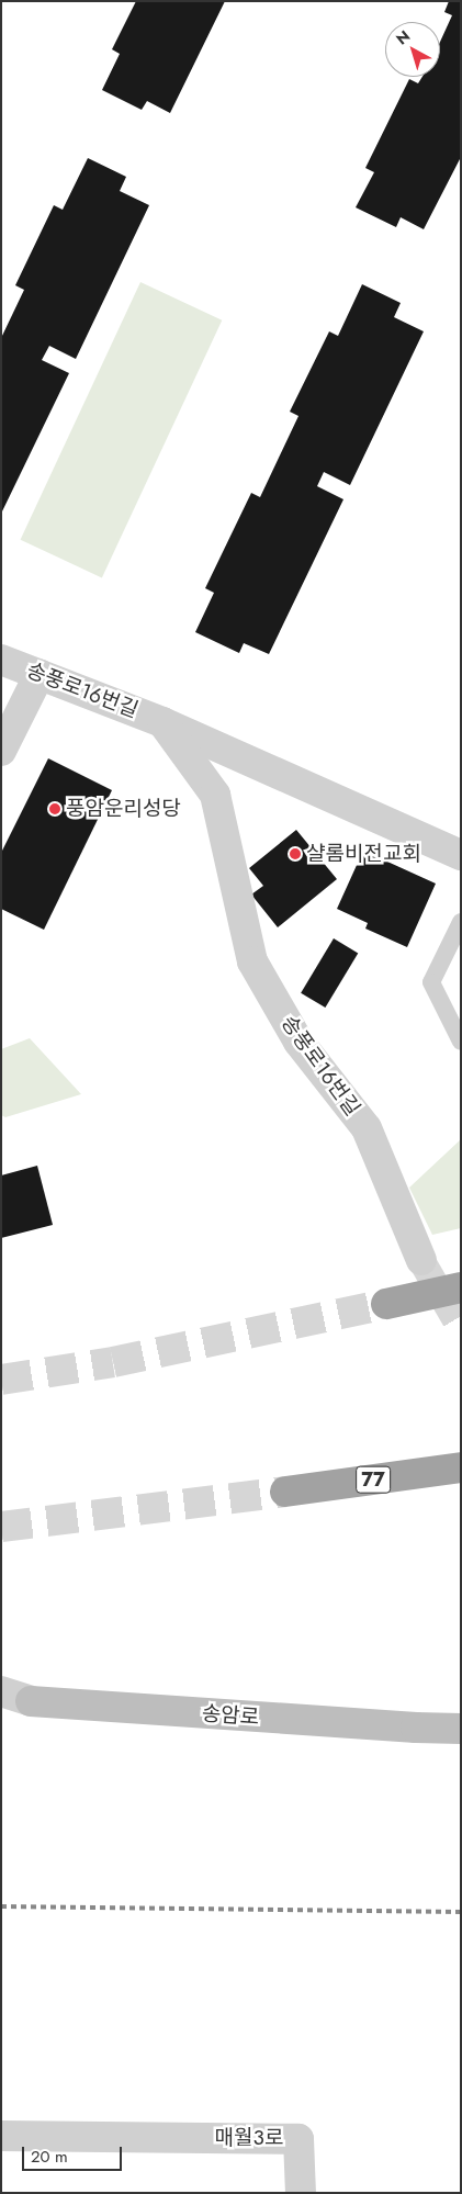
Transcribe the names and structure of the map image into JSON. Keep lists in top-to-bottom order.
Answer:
{
  "streets": {
    "highway": ["77"],
    "main road": ["송암로"],
    "street": ["송풍로16번길", "매월3로"]
  },
  "places": ["풍암운리성당", "샬롬비전교회"],
  "scale_bar": "20 m",
  "north": "top left"
}
